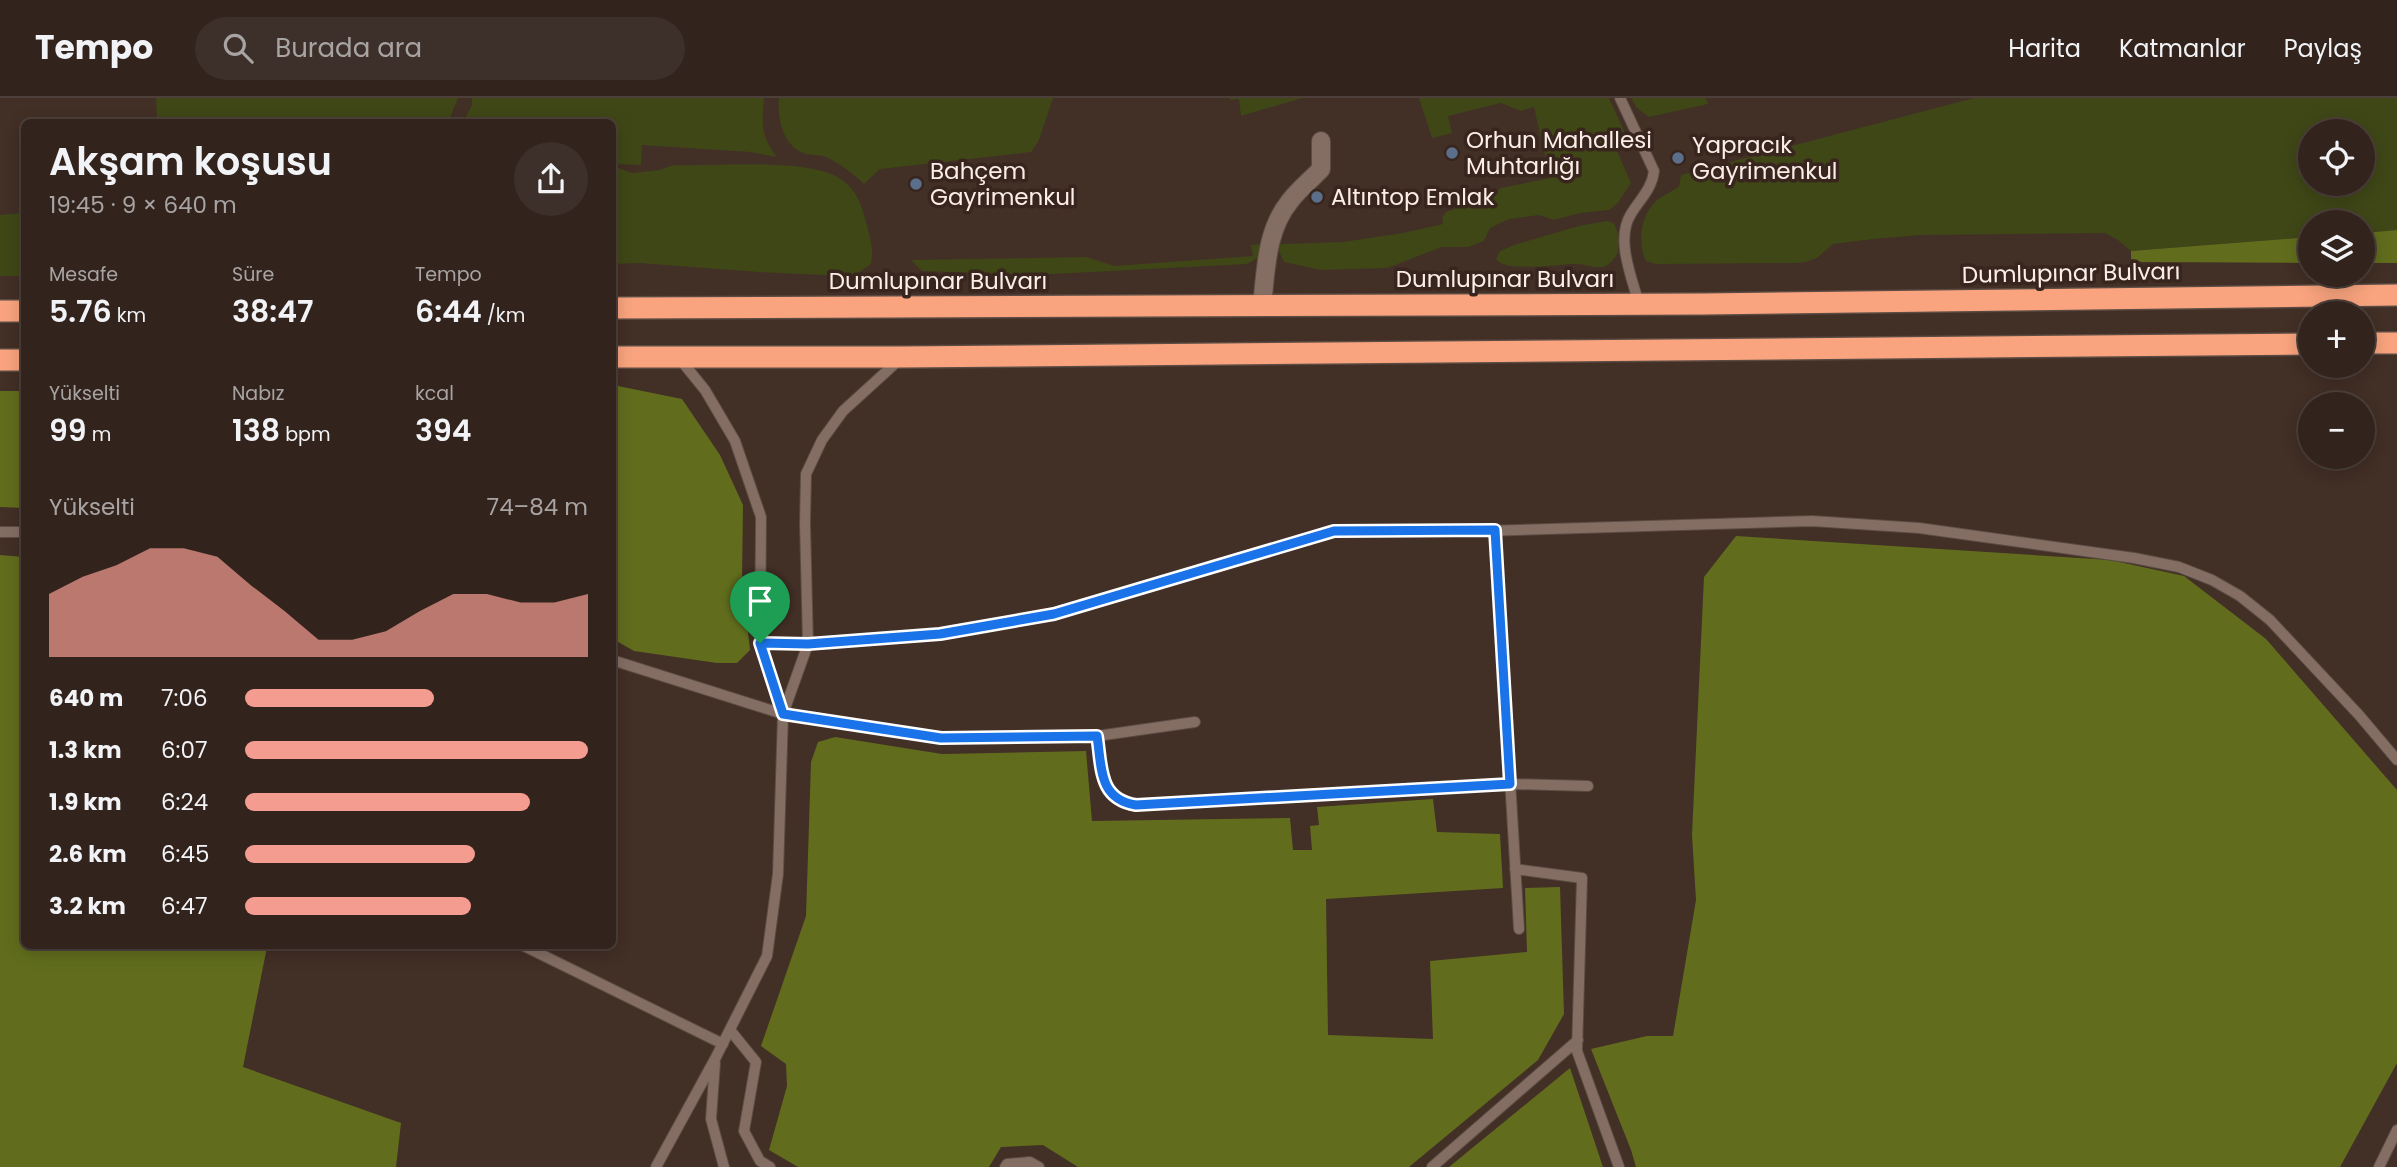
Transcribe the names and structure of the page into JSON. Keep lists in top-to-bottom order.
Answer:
{
  "streets": {
    "highway": ["Dumlupınar Bulvarı"]
  },
  "places": [
    "Orhun Mahallesi Muhtarlığı",
    "Yapracık Gayrimenkul",
    "Bahçem Gayrimenkul",
    "Altıntop Emlak"
  ],
  "page": {
    "header": "Tempo",
    "search": "Burada ara",
    "nav": ["Harita", "Katmanlar", "Paylaş"],
    "map_buttons": ["+", "−"],
    "heading": ["Akşam koşusu", "19:45 · 9 × 640 m"],
    "stats": [
      ["Mesafe", "5.76 km"],
      ["Süre", "38:47"],
      ["Tempo", "6:44 /km"],
      ["Yükselti", "99 m"],
      ["Nabız", "138 bpm"],
      ["kcal", "394"]
    ],
    "chart": ["Yükselti", "74–84 m"],
    "list": [
      {
        "name": "640 m",
        "note": "7:06"
      },
      {
        "name": "1.3 km",
        "note": "6:07"
      },
      {
        "name": "1.9 km",
        "note": "6:24"
      },
      {
        "name": "2.6 km",
        "note": "6:45"
      },
      {
        "name": "3.2 km",
        "note": "6:47"
      }
    ]
  }
}
